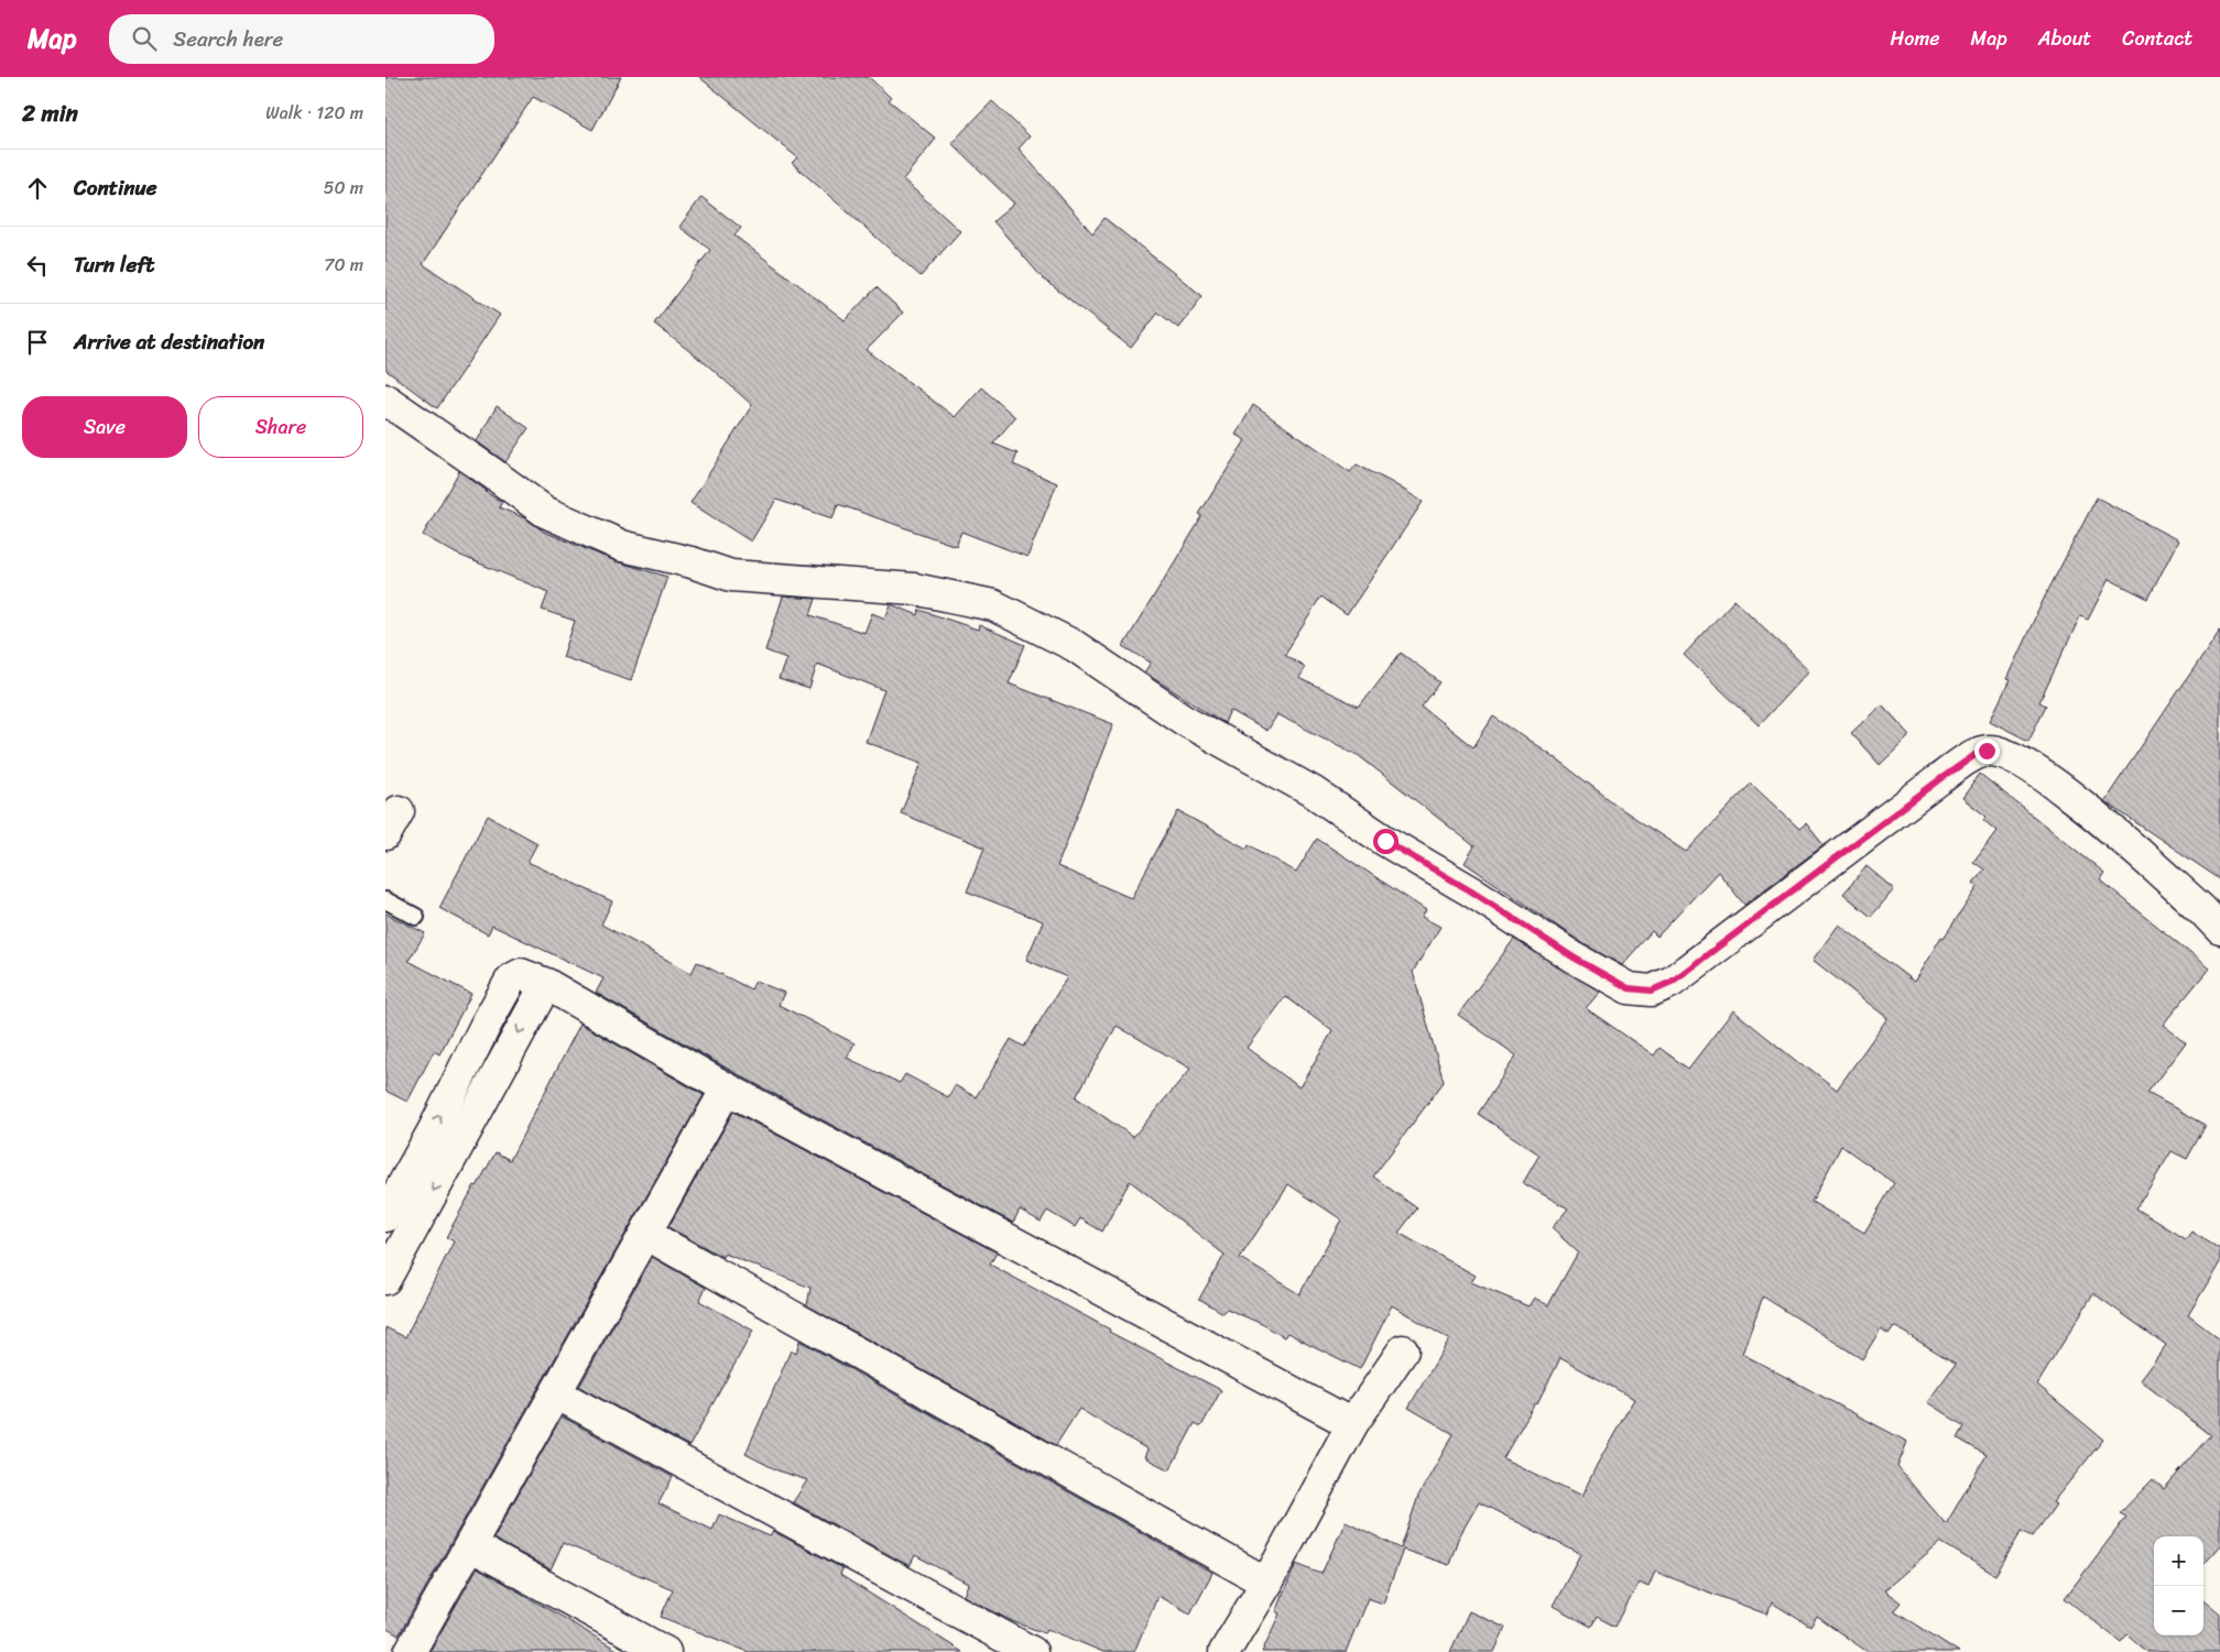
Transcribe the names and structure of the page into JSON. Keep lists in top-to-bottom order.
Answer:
{
  "page": {
    "header": "Map",
    "search": "Search here",
    "nav": [
      "Home",
      "Map",
      "About",
      "Contact"
    ],
    "heading": ["2 min", "Walk · 120 m"],
    "list": [
      ["Continue", "50 m"],
      ["Turn left", "70 m"],
      "Arrive at destination"
    ],
    "buttons": ["Save", "Share"],
    "map_buttons": ["+", "−"]
  }
}
